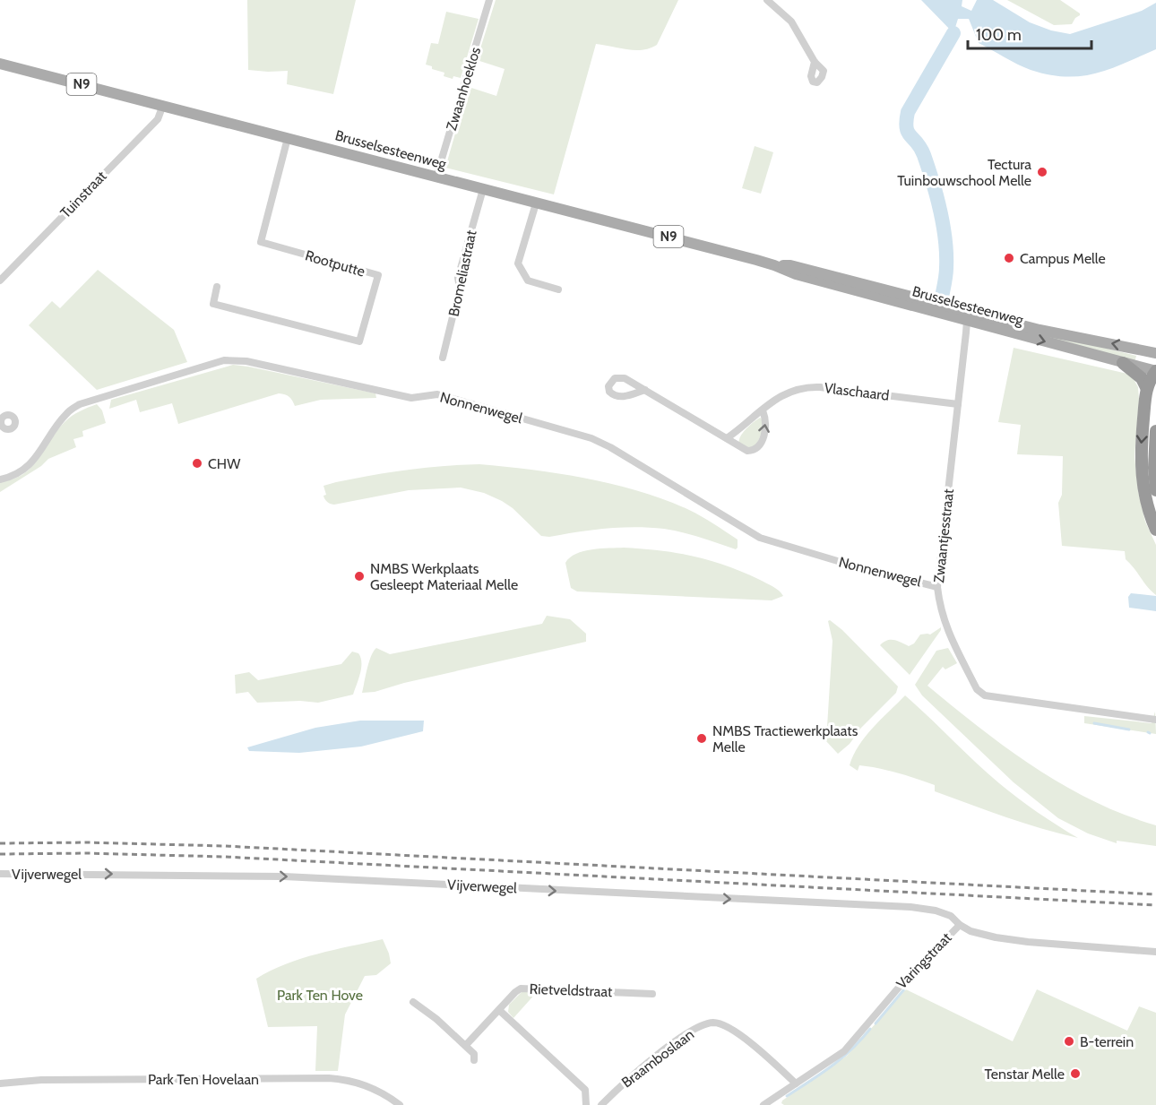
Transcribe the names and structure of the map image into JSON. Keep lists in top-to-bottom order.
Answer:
{
  "streets": {
    "main road": ["N9", "Brusselsesteenweg"],
    "street": [
      "Zwaanhoeklos",
      "Tuinstraat",
      "Rootputte",
      "Bromeliastraat",
      "Vlaschaard",
      "Nonnenwegel",
      "Zwaantjesstraat",
      "Vijverwegel",
      "Varingstraat",
      "Rietveldstraat",
      "Braamboslaan",
      "Park Ten Hovelaan"
    ]
  },
  "crossings": [
    ["Zwaanhoeklos", "Brusselsesteenweg"],
    ["Brusselsesteenweg", "Tuinstraat"],
    ["Brusselsesteenweg", "Rootputte"],
    ["Brusselsesteenweg", "Bromeliastraat"],
    ["Brusselsesteenweg", "Zwaantjesstraat"],
    ["Vlaschaard", "Zwaantjesstraat"],
    ["Nonnenwegel", "Zwaantjesstraat"],
    ["Vijverwegel", "Varingstraat"],
    ["Varingstraat", "Braamboslaan"]
  ],
  "one_way": ["Vijverwegel"],
  "parks": ["Park Ten Hove"],
  "places": [
    "Tectura Tuinbouwschool Melle",
    "Campus Melle",
    "CHW",
    "NMBS Werkplaats Gesleept Materiaal Melle",
    "NMBS Tractiewerkplaats Melle",
    "B-terrein",
    "Tenstar Melle"
  ],
  "scale_bar": "100 m"
}
